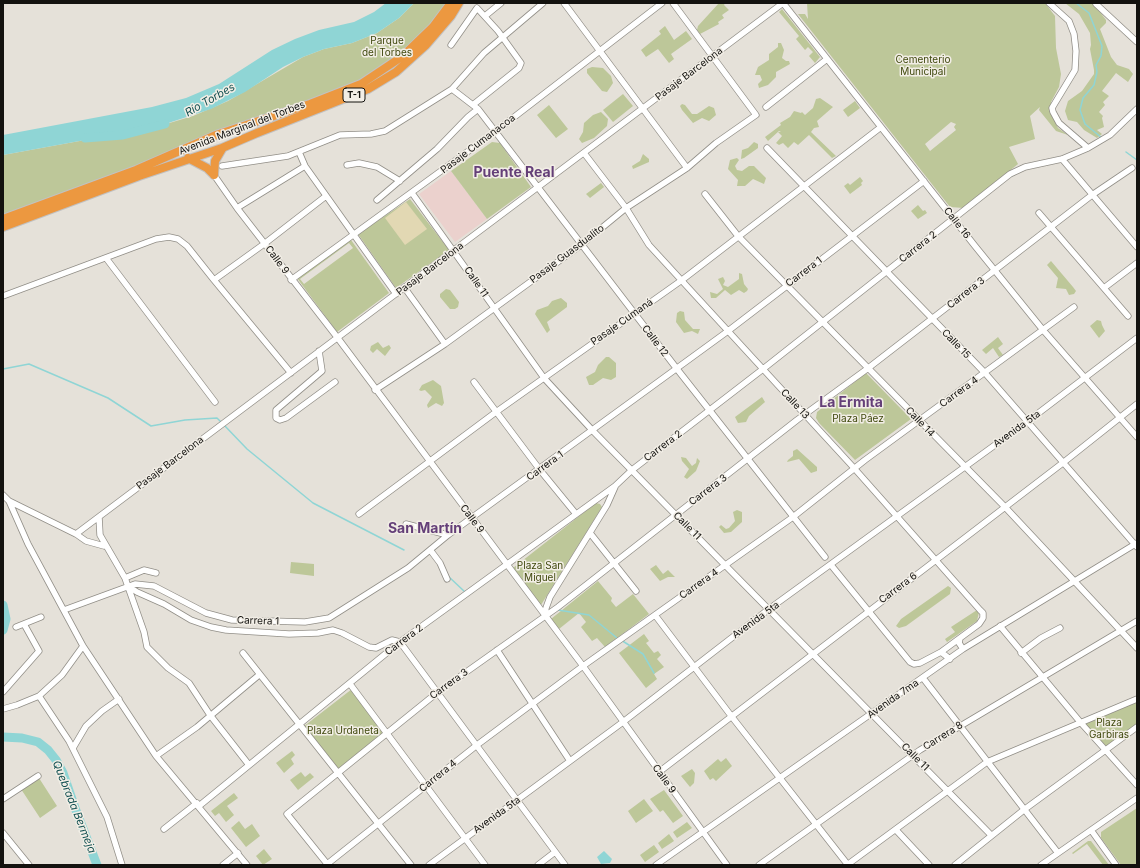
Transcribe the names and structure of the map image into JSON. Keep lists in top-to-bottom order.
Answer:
{
  "streets": {
    "highway": ["T-1", "Avenida Marginal del Torbes"],
    "street": [
      "Pasaje Barcelona",
      "Pasaje Cumanacoa",
      "Calle 16",
      "Carrera 2",
      "Pasaje Guasdualito",
      "Calle 9",
      "Carrera 1",
      "Calle 11",
      "Carrera 3",
      "Pasaje Cumaná",
      "Calle 12",
      "Calle 15",
      "Carrera 4",
      "Calle 13",
      "Calle 14",
      "Avenida 5ta",
      "Carrera 6",
      "Avenida 7ma",
      "Carrera 8"
    ]
  },
  "crossings": [
    ["Pasaje Barcelona", "Calle 16"],
    ["Pasaje Barcelona", "Pasaje Guasdualito"],
    ["Pasaje Barcelona", "Calle 9"],
    ["Pasaje Barcelona", "Calle 11"],
    ["Pasaje Barcelona", "Calle 12"],
    ["Pasaje Barcelona", "Calle 13"],
    ["Pasaje Cumanacoa", "Calle 9"],
    ["Pasaje Cumanacoa", "Calle 11"],
    ["Pasaje Cumanacoa", "Calle 12"],
    ["Calle 16", "Carrera 2"],
    ["Calle 16", "Carrera 1"],
    ["Calle 16", "Carrera 3"],
    ["Calle 16", "Pasaje Cumaná"],
    ["Calle 16", "Carrera 4"],
    ["Calle 16", "Avenida 5ta"],
    ["Calle 16", "Carrera 6"],
    ["Carrera 2", "Calle 9"],
    ["Carrera 2", "Calle 11"],
    ["Carrera 2", "Calle 12"],
    ["Carrera 2", "Calle 15"],
    ["Carrera 2", "Calle 13"],
    ["Carrera 2", "Calle 14"],
    ["Pasaje Guasdualito", "Calle 9"],
    ["Pasaje Guasdualito", "Calle 11"],
    ["Pasaje Guasdualito", "Calle 12"],
    ["Pasaje Guasdualito", "Calle 13"],
    ["Calle 9", "Carrera 1"],
    ["Calle 9", "Carrera 3"],
    ["Calle 9", "Pasaje Cumaná"],
    ["Calle 9", "Carrera 4"],
    ["Calle 9", "Avenida 5ta"],
    ["Calle 9", "Carrera 6"],
    ["Calle 9", "Avenida 7ma"],
    ["Carrera 1", "Calle 11"],
    ["Carrera 1", "Calle 12"],
    ["Carrera 1", "Calle 15"],
    ["Carrera 1", "Calle 13"],
    ["Carrera 1", "Calle 14"],
    ["Calle 11", "Carrera 3"],
    ["Calle 11", "Pasaje Cumaná"],
    ["Calle 11", "Carrera 4"],
    ["Calle 11", "Avenida 5ta"],
    ["Calle 11", "Carrera 6"],
    ["Calle 11", "Avenida 7ma"],
    ["Calle 11", "Carrera 8"],
    ["Carrera 3", "Calle 12"],
    ["Carrera 3", "Calle 15"],
    ["Carrera 3", "Carrera 4"],
    ["Carrera 3", "Calle 13"],
    ["Carrera 3", "Calle 14"],
    ["Pasaje Cumaná", "Calle 12"],
    ["Pasaje Cumaná", "Calle 15"],
    ["Pasaje Cumaná", "Calle 13"],
    ["Pasaje Cumaná", "Calle 14"],
    ["Calle 12", "Carrera 4"],
    ["Calle 15", "Carrera 4"],
    ["Calle 15", "Avenida 5ta"],
    ["Calle 15", "Carrera 6"],
    ["Calle 15", "Avenida 7ma"],
    ["Carrera 4", "Calle 13"],
    ["Carrera 4", "Calle 14"],
    ["Calle 13", "Avenida 5ta"],
    ["Calle 13", "Carrera 6"],
    ["Calle 14", "Avenida 5ta"],
    ["Calle 14", "Carrera 6"],
    ["Calle 14", "Avenida 7ma"],
    ["Calle 14", "Carrera 8"]
  ],
  "districts": ["Puente Real", "La Ermita", "San Martín"],
  "water": ["Río Torbes", "Quebrada Bermeja"],
  "parks": [
    "Parque del Torbes",
    "Cementerio Municipal",
    "Plaza Páez",
    "Plaza San Miguel",
    "Plaza Garbiras",
    "Plaza Urdaneta"
  ]
}
